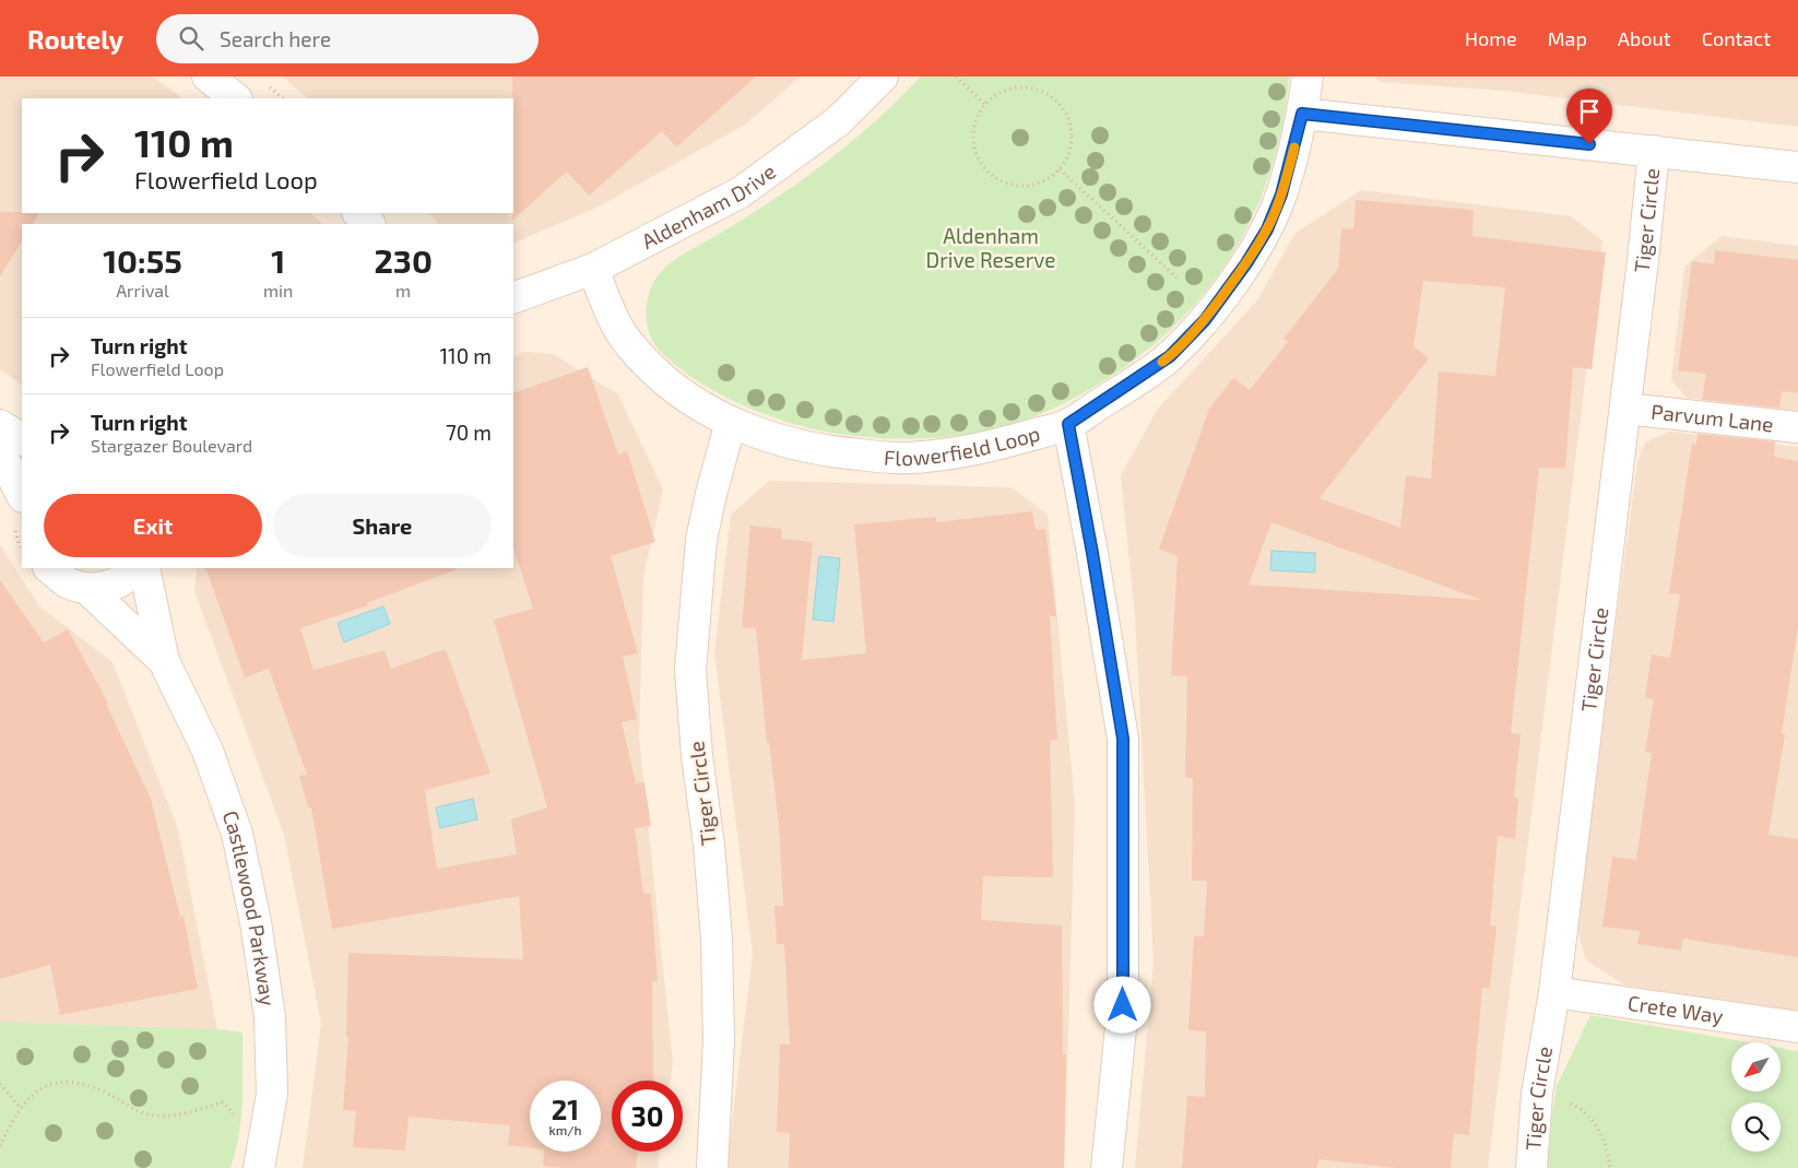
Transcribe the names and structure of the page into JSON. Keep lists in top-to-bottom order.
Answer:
{
  "streets": {
    "street": [
      "Aldenham Drive",
      "Tiger Circle",
      "Parvum Lane",
      "Flowerfield Loop",
      "Castlewood Parkway",
      "Crete Way"
    ]
  },
  "crossings": [
    ["Aldenham Drive", "Flowerfield Loop"],
    ["Tiger Circle", "Parvum Lane"],
    ["Tiger Circle", "Flowerfield Loop"],
    ["Tiger Circle", "Crete Way"]
  ],
  "parks": ["Aldenham Drive Reserve"],
  "north": "bottom left",
  "page": {
    "header": "Routely",
    "search": "Search here",
    "nav": [
      "Home",
      "Map",
      "About",
      "Contact"
    ],
    "turn": ["110 m", "Flowerfield Loop"],
    "eta": [
      "10:55",
      "Arrival",
      "1",
      "min",
      "230",
      "m"
    ],
    "list": [
      {
        "name": "Turn right",
        "note": "Flowerfield Loop",
        "value": "110 m"
      },
      {
        "name": "Turn right",
        "note": "Stargazer Boulevard",
        "value": "70 m"
      }
    ],
    "buttons": ["Exit", "Share"],
    "speed": "21 km/h",
    "limit": "30"
  }
}
